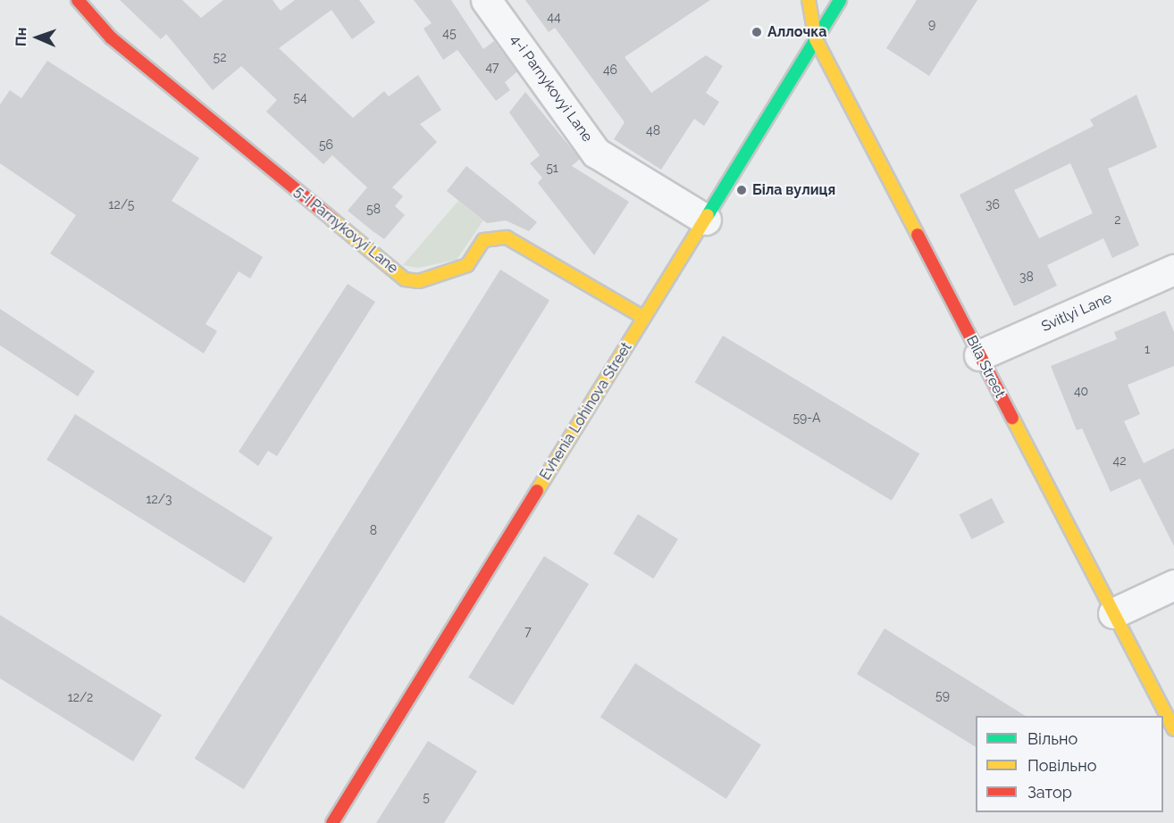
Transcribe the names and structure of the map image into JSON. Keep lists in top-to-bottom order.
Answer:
{
  "streets": {
    "street": [
      "4-i Parnykovyi Lane",
      "5-i Parnykovyi Lane",
      "Svitlyi Lane",
      "Bila Street",
      "Evhenia Lohinova Street"
    ]
  },
  "crossings": [
    ["4-i Parnykovyi Lane", "Evhenia Lohinova Street"],
    ["5-i Parnykovyi Lane", "Evhenia Lohinova Street"],
    ["Svitlyi Lane", "Bila Street"],
    ["Bila Street", "Evhenia Lohinova Street"]
  ],
  "places": ["Аллочка", "Біла вулиця"],
  "house_numbers": [
    "44",
    "9",
    "45",
    "52",
    "47",
    "46",
    "54",
    "48",
    "56",
    "51",
    "12/5",
    "36",
    "58",
    "2",
    "38",
    "1",
    "40",
    "59-А",
    "42",
    "12/3",
    "8",
    "7",
    "59",
    "12/2",
    "5"
  ],
  "legend": ["Вільно", "Повільно", "Затор"],
  "north": "left"
}
